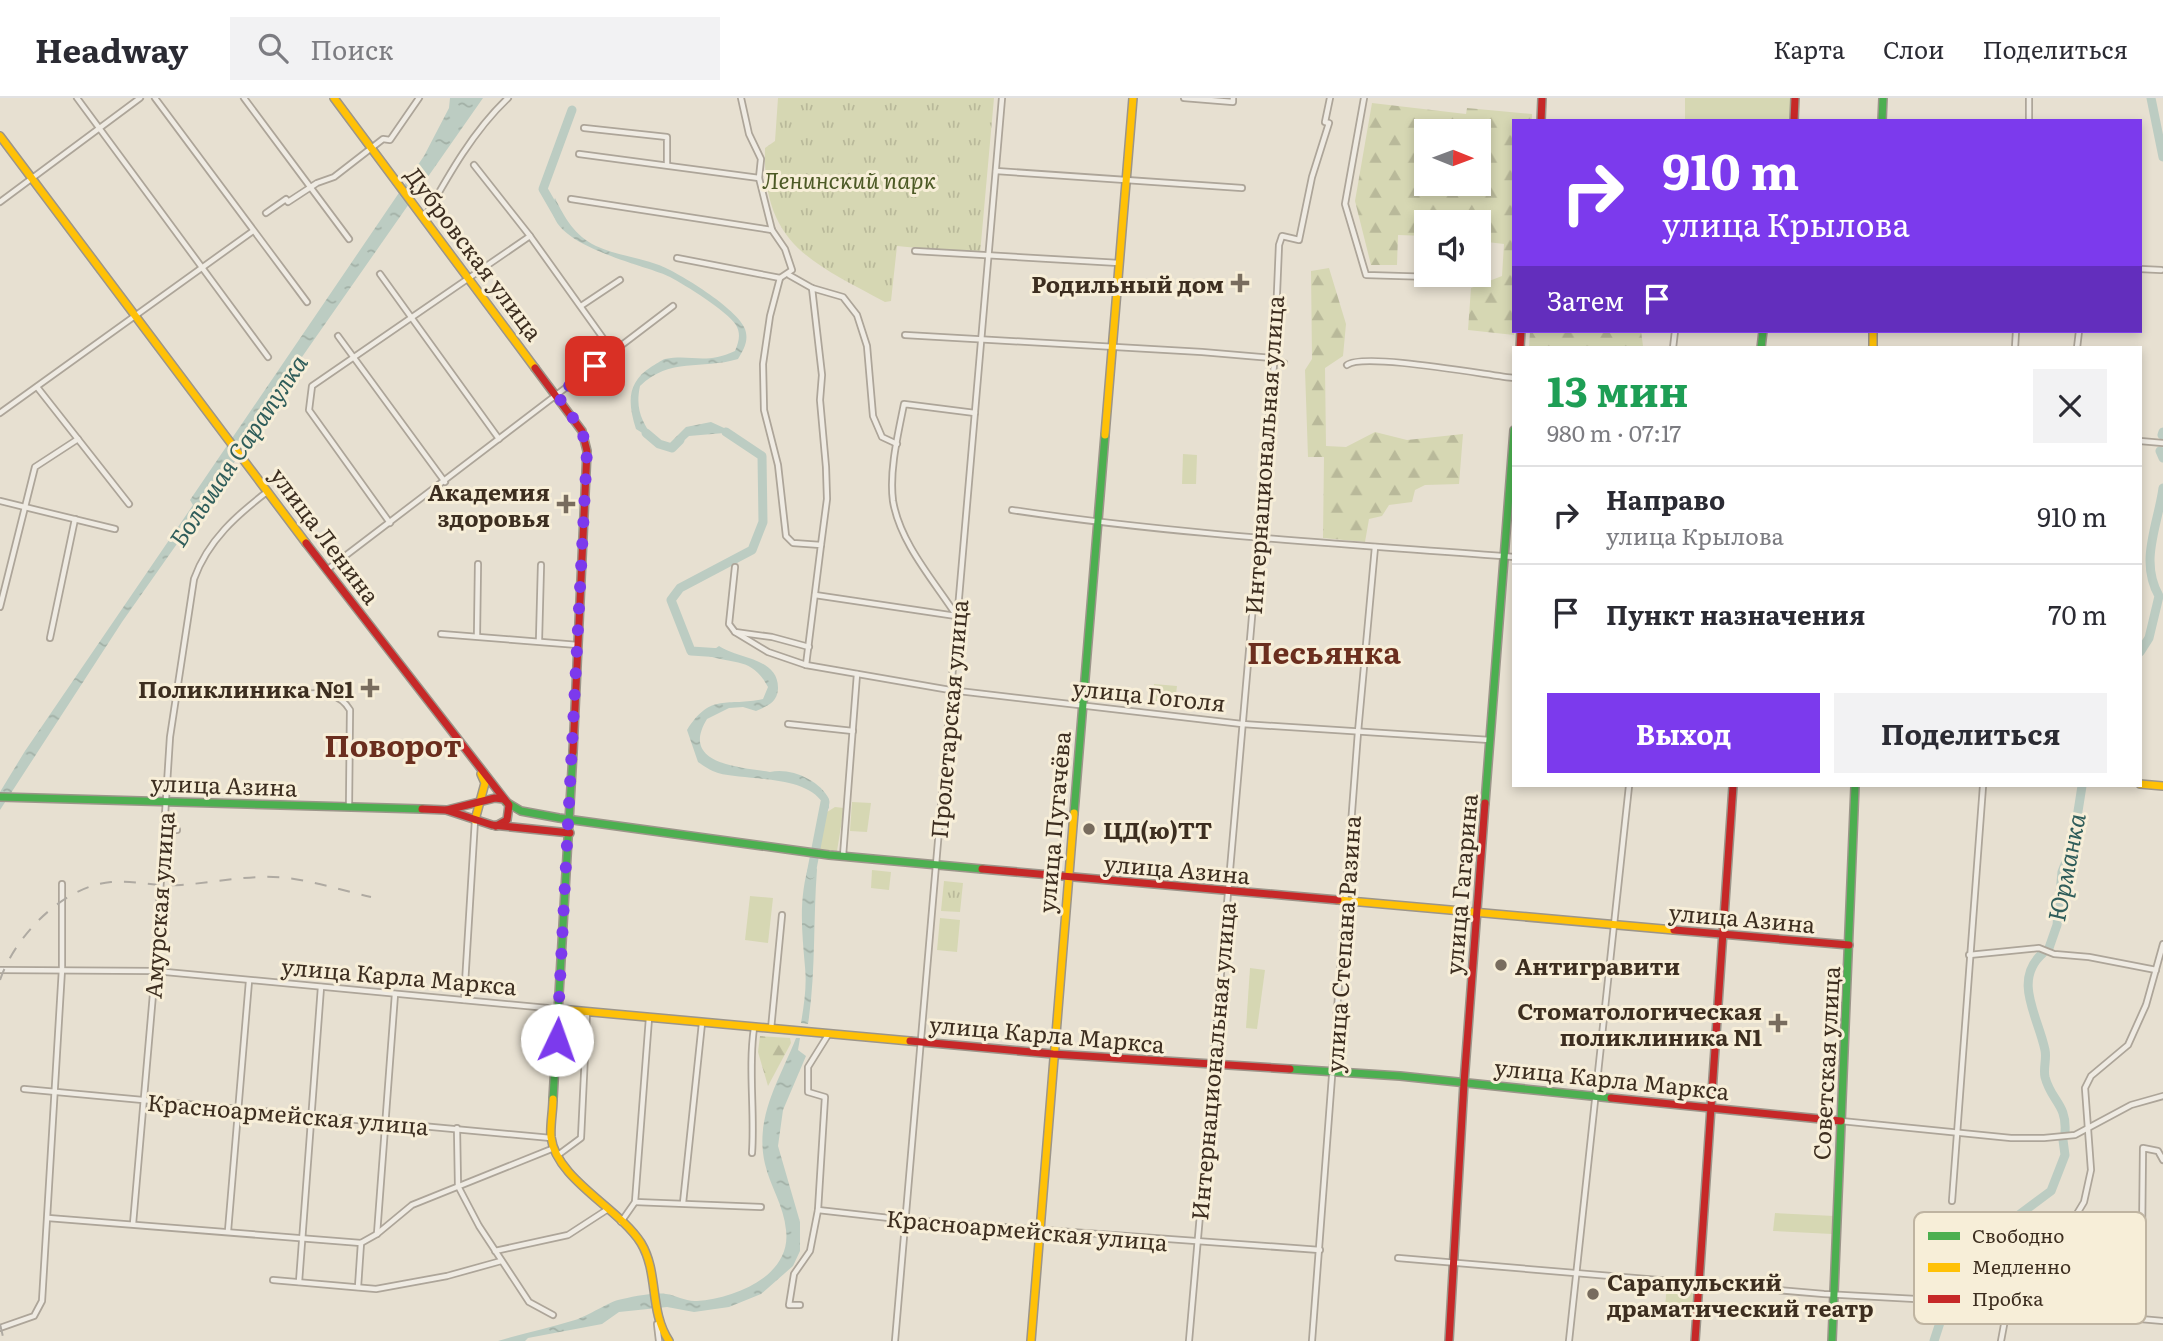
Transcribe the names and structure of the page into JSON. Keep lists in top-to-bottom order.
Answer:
{
  "streets": {
    "main road": [
      "Дубровская улица",
      "улица Ленина",
      "улица Азина",
      "улица Пугачёва",
      "улица Гагарина",
      "улица Карла Маркса",
      "Советская улица"
    ],
    "street": [
      "Интернациональная улица",
      "улица Гоголя",
      "Пролетарская улица",
      "Амурская улица",
      "улица Степана Разина",
      "Красноармейская улица"
    ]
  },
  "crossings": [
    ["Дубровская улица", "улица Азина"],
    ["Дубровская улица", "улица Карла Маркса"],
    ["Дубровская улица", "Красноармейская улица"],
    ["Интернациональная улица", "улица Гоголя"],
    ["Интернациональная улица", "улица Азина"],
    ["Интернациональная улица", "улица Карла Маркса"],
    ["Интернациональная улица", "Красноармейская улица"],
    ["улица Ленина", "улица Азина"],
    ["улица Ленина", "Амурская улица"],
    ["улица Гоголя", "Пролетарская улица"],
    ["улица Гоголя", "улица Пугачёва"],
    ["улица Гоголя", "улица Гагарина"],
    ["улица Гоголя", "улица Степана Разина"],
    ["Пролетарская улица", "улица Азина"],
    ["Пролетарская улица", "улица Карла Маркса"],
    ["Пролетарская улица", "Красноармейская улица"],
    ["улица Азина", "улица Пугачёва"],
    ["улица Азина", "улица Гагарина"],
    ["улица Азина", "Амурская улица"],
    ["улица Азина", "улица Степана Разина"],
    ["улица Азина", "Советская улица"],
    ["улица Пугачёва", "улица Карла Маркса"],
    ["улица Пугачёва", "Красноармейская улица"],
    ["улица Гагарина", "улица Карла Маркса"],
    ["Амурская улица", "улица Карла Маркса"],
    ["Амурская улица", "Красноармейская улица"],
    ["улица Степана Разина", "улица Карла Маркса"],
    ["улица Степана Разина", "Красноармейская улица"],
    ["улица Карла Маркса", "Советская улица"]
  ],
  "districts": ["Песьянка", "Поворот"],
  "water": ["Большая Сарапулка", "Юрманка"],
  "parks": ["Ленинский парк"],
  "places": {
    "health": [
      "Родильный дом",
      "Академия здоровья",
      "Поликлиника №1",
      "Стоматологическая поликлиника N1"
    ],
    "other": ["ЦД(ю)ТТ", "Антигравити", "Сарапульский драматический театр"]
  },
  "legend": ["Свободно", "Медленно", "Пробка"],
  "north": "right",
  "page": {
    "header": "Headway",
    "search": "Поиск",
    "nav": ["Карта", "Слои", "Поделиться"],
    "turn": ["910 m", "улица Крылова"],
    "then": "Затем",
    "heading": ["13 мин", "980 m · 07:17"],
    "list": [
      {
        "name": "Направо",
        "note": "улица Крылова",
        "value": "910 m"
      },
      {
        "name": "Пункт назначения",
        "value": "70 m"
      }
    ],
    "buttons": ["Выход", "Поделиться"]
  }
}
